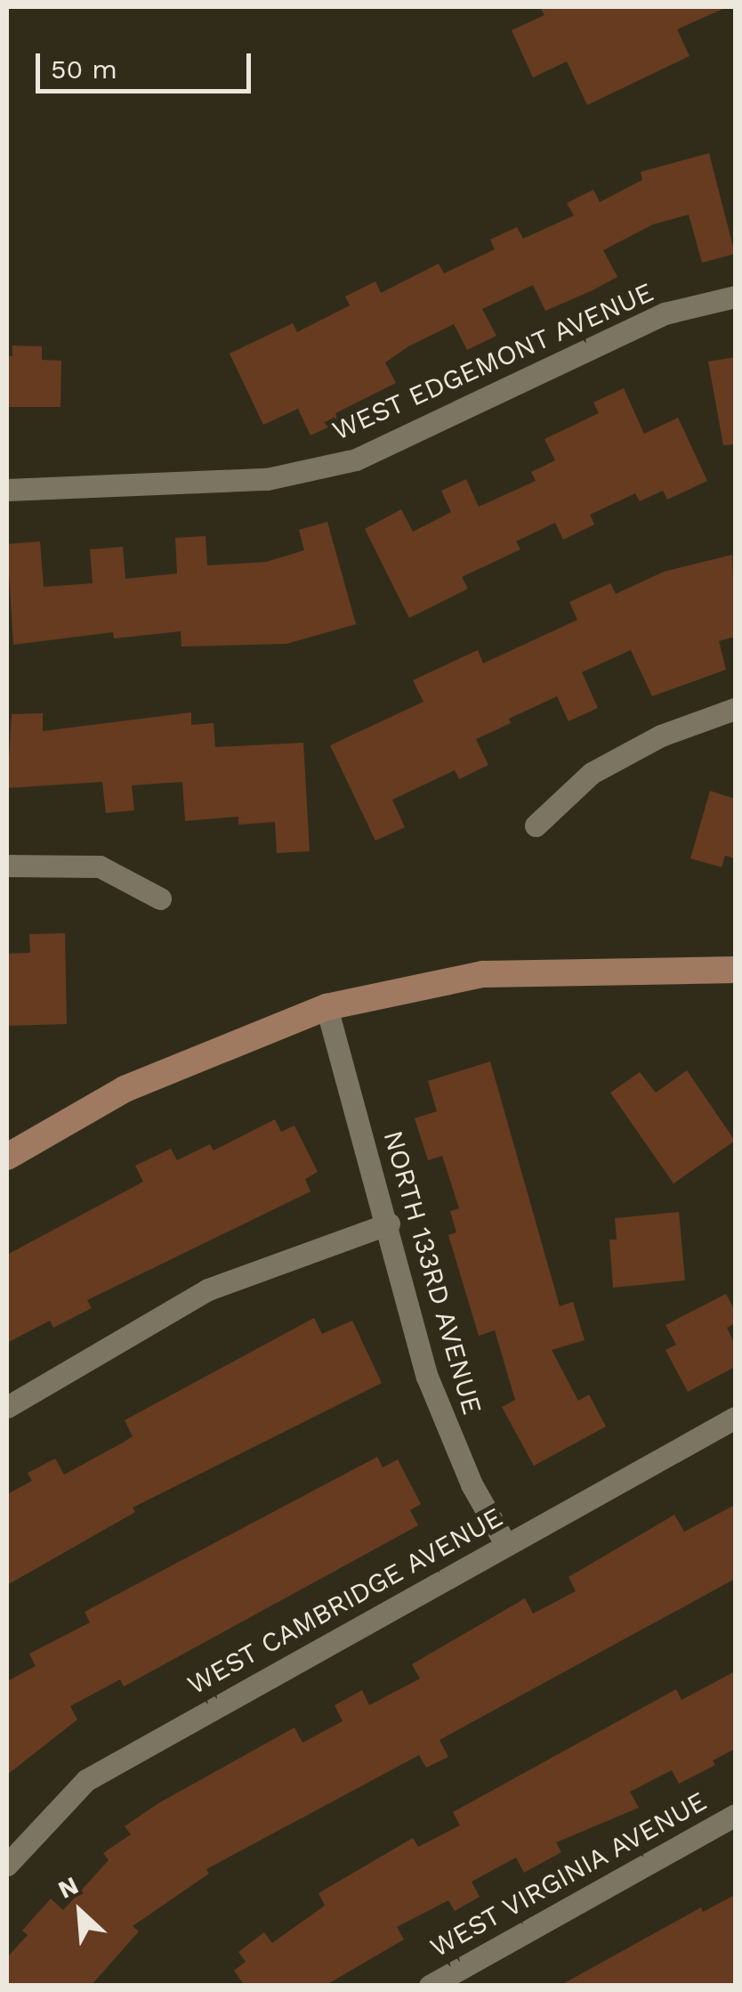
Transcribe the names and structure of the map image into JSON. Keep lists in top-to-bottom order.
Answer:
{
  "streets": {
    "street": [
      "WEST EDGEMONT AVENUE",
      "NORTH 133RD AVENUE",
      "WEST CAMBRIDGE AVENUE",
      "WEST VIRGINIA AVENUE"
    ]
  },
  "crossings": [
    ["NORTH 133RD AVENUE", "WEST CAMBRIDGE AVENUE"]
  ],
  "scale_bar": "50 m",
  "north": "top left"
}
